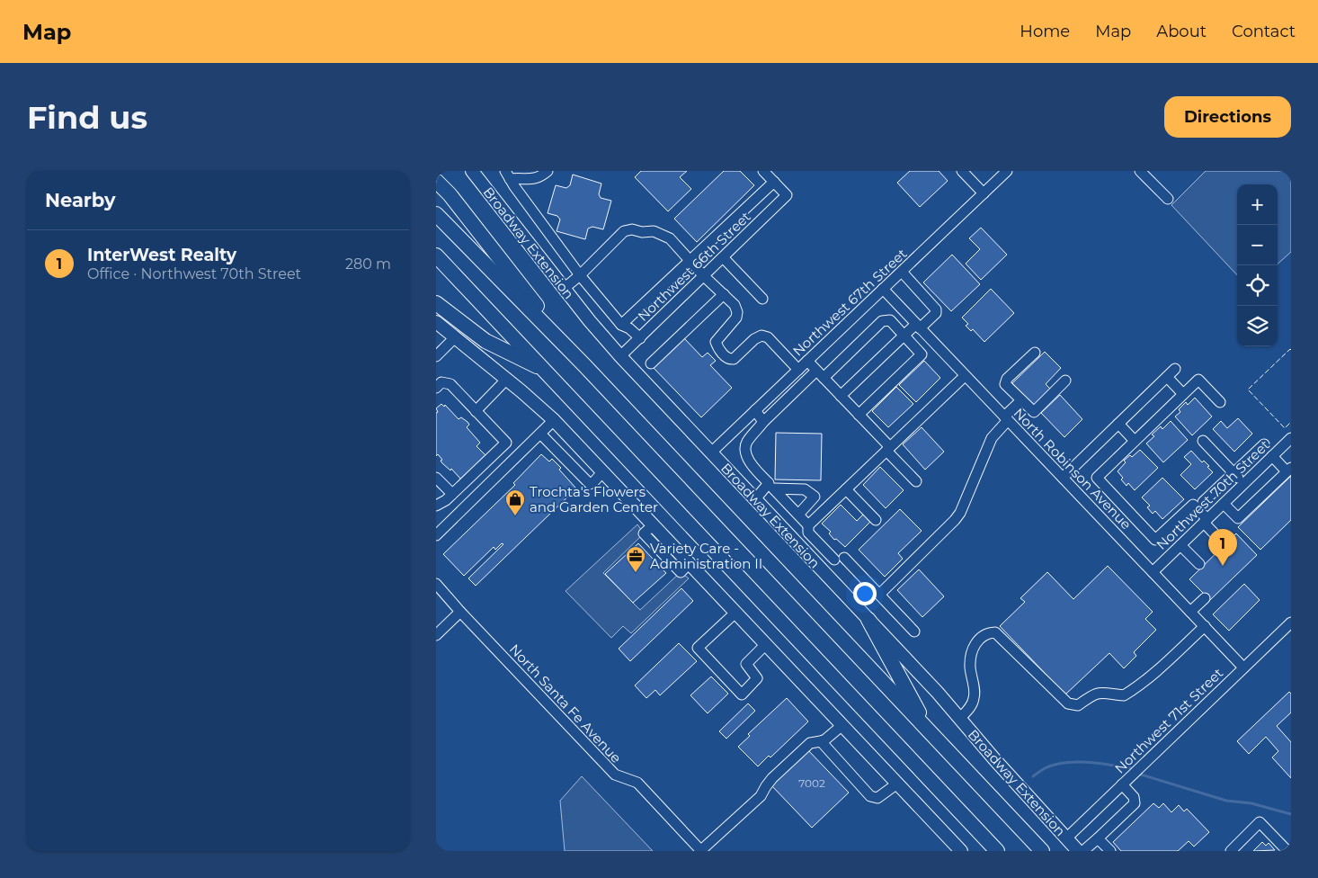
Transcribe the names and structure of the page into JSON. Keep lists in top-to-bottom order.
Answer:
{
  "streets": {
    "highway": ["Broadway Extension"],
    "street": [
      "Northwest 66th Street",
      "Northwest 67th Street",
      "North Robinson Avenue",
      "Northwest 70th Street",
      "North Santa Fe Avenue",
      "Northwest 71st Street"
    ]
  },
  "crossings": [
    ["Broadway Extension", "Northwest 66th Street"],
    ["Broadway Extension", "Northwest 67th Street"],
    ["Broadway Extension", "Northwest 71st Street"],
    ["Northwest 67th Street", "North Robinson Avenue"],
    ["North Robinson Avenue", "Northwest 70th Street"],
    ["North Robinson Avenue", "Northwest 71st Street"]
  ],
  "places": {
    "shop": ["Trochta's Flowers and Garden Center"],
    "office": ["Variety Care - Administration II"]
  },
  "house_numbers": ["7002"],
  "page": {
    "header": "Map",
    "nav": [
      "Home",
      "Map",
      "About",
      "Contact"
    ],
    "buttons": "Directions",
    "title": "Find us",
    "heading": "Nearby",
    "map_buttons": ["+", "−"],
    "list": [
      {
        "mark": "1",
        "name": "InterWest Realty",
        "note": "Office · Northwest 70th Street",
        "value": "280 m"
      }
    ],
    "pins": "1"
  }
}
